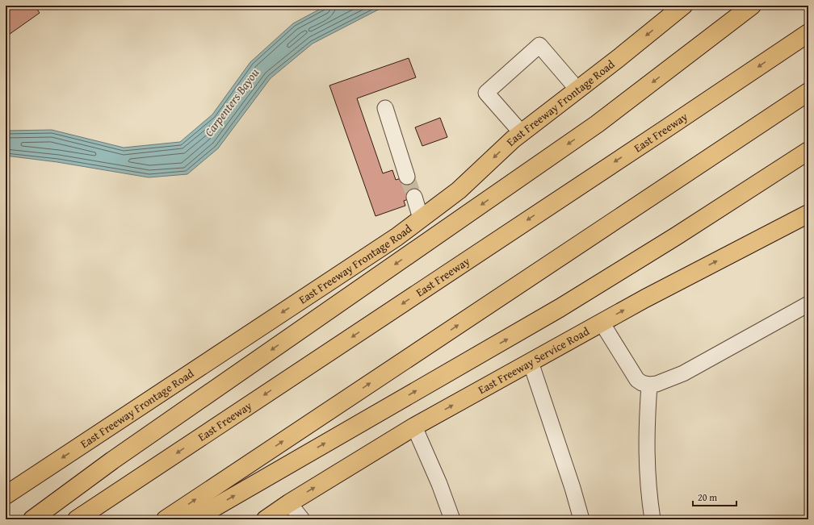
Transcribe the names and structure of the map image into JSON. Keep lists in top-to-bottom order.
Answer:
{
  "streets": {
    "main road": ["East Freeway Frontage Road", "East Freeway", "East Freeway Service Road"]
  },
  "water": ["Carpenters Bayou"],
  "scale_bar": "20 m"
}
